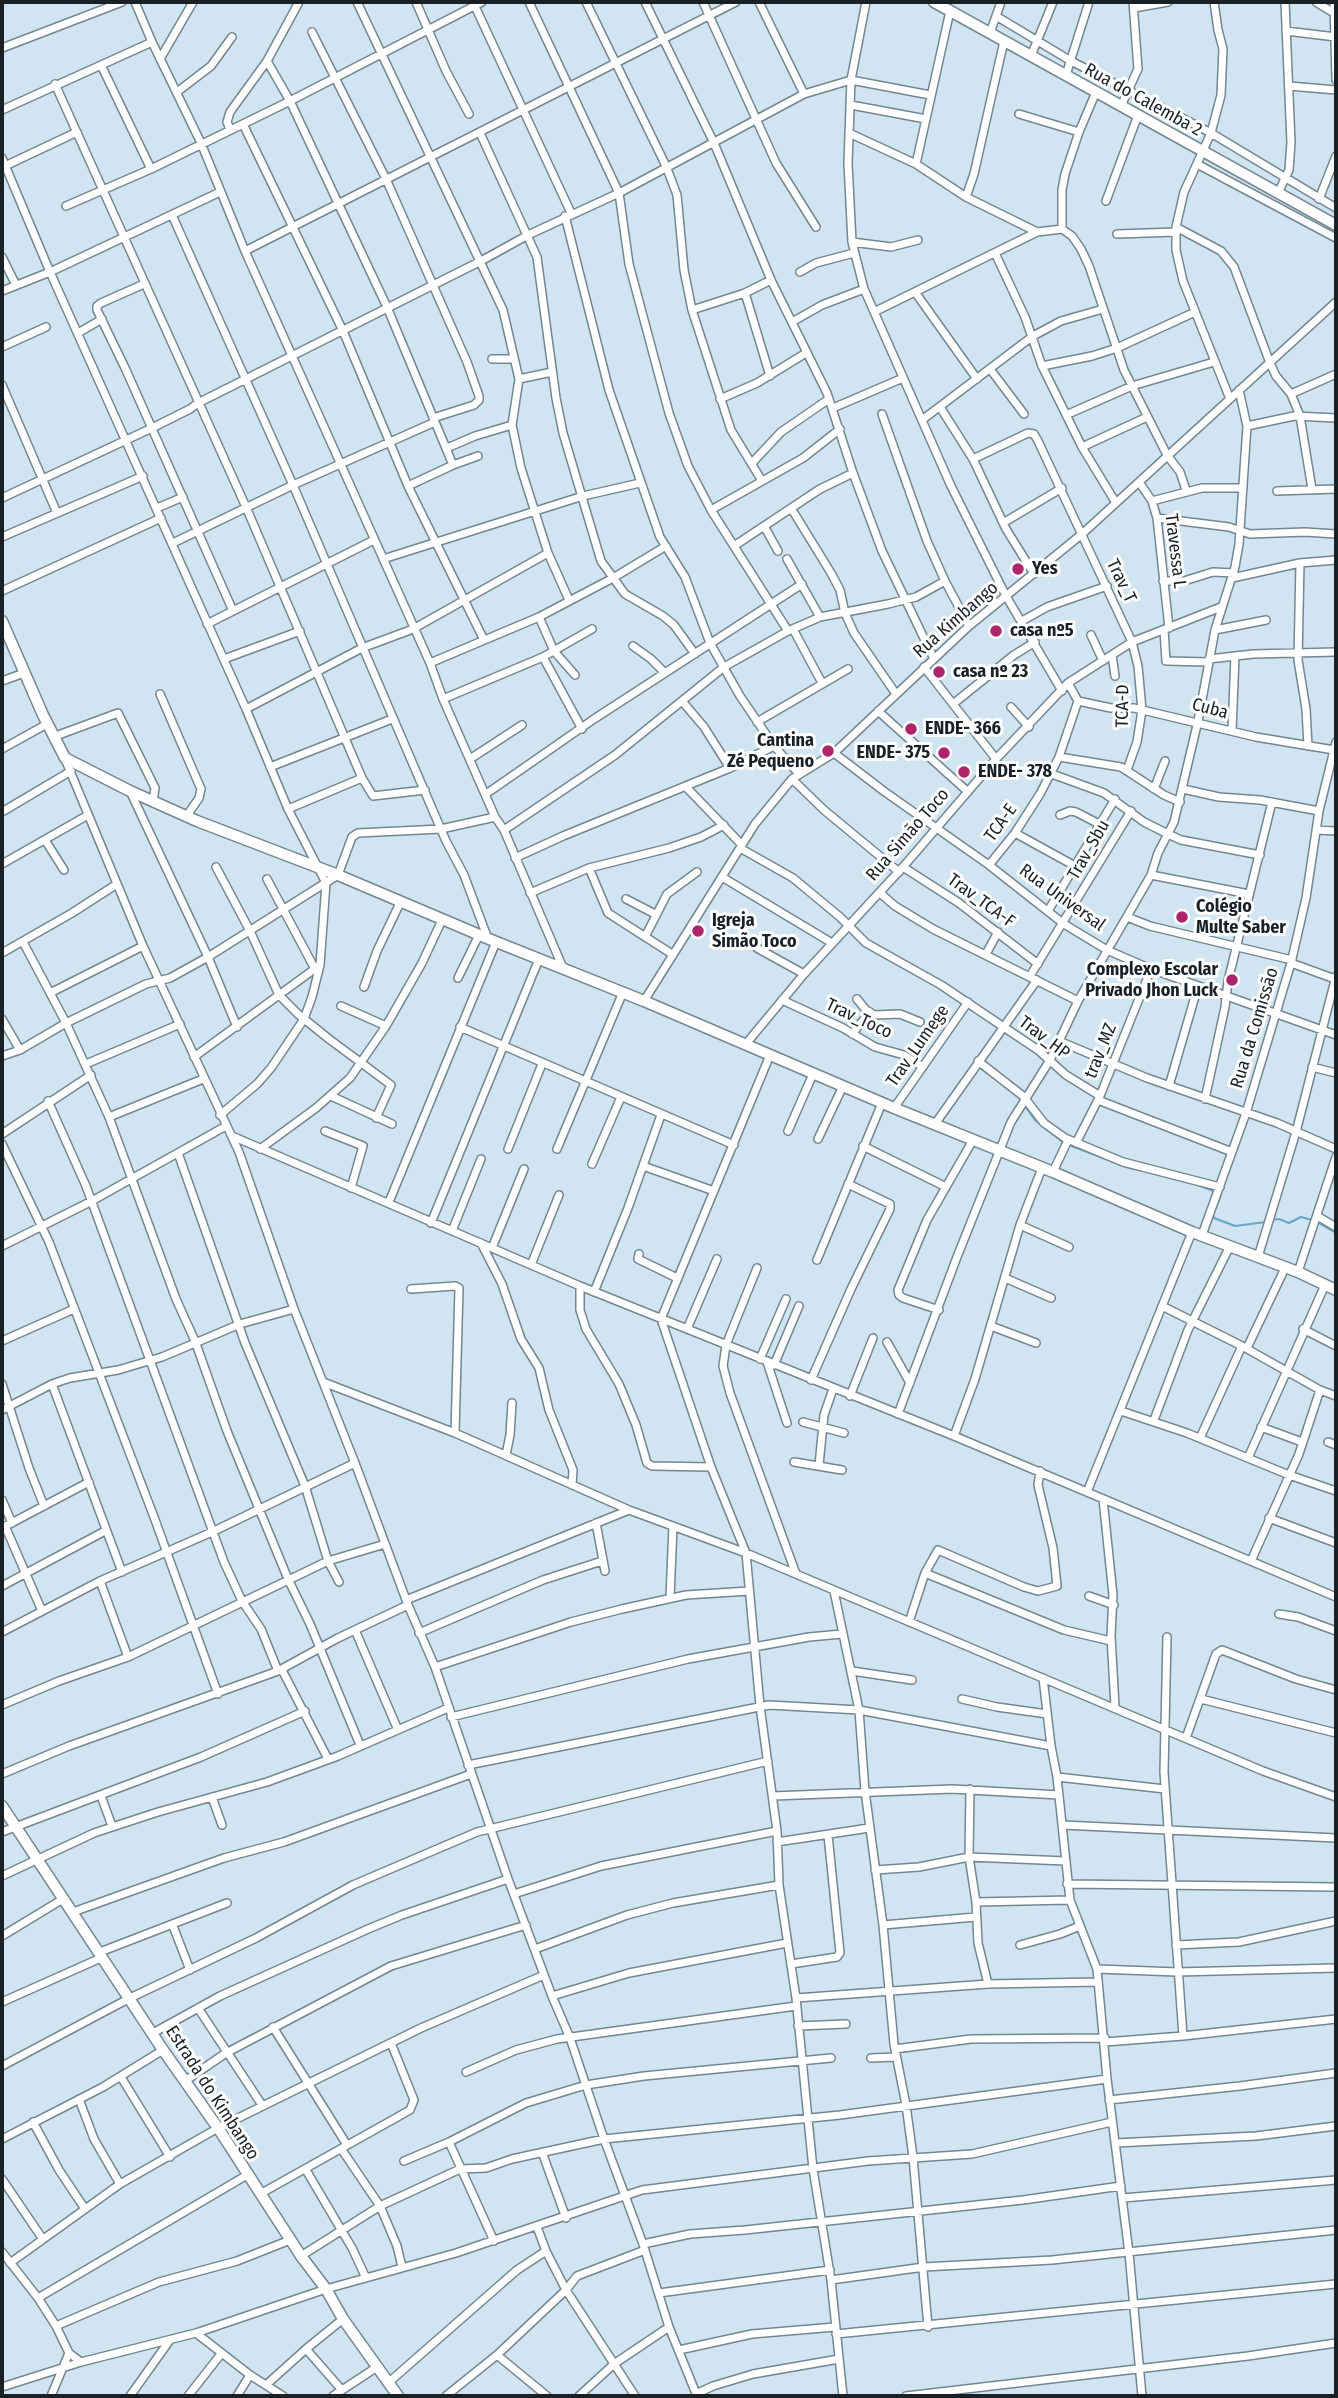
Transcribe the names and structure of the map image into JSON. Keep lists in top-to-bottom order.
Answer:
{
  "streets": {
    "street": [
      "Rua do Calemba 2",
      "Travessa L",
      "Trav_T",
      "Rua Kimbango",
      "TCA-D",
      "Cuba",
      "TCA-E",
      "Rua Simão Toco",
      "Trav_Sbu",
      "Rua Universal",
      "Trav_TCA-F",
      "Trav_Toco",
      "Rua da Comissão",
      "Trav_HP",
      "Trav_Lumege",
      "trav_MZ",
      "Estrada do Kimbango"
    ]
  },
  "crossings": [
    ["Travessa L", "Rua Kimbango"],
    ["Travessa L", "Rua Simão Toco"],
    ["Trav_T", "Rua Kimbango"],
    ["Trav_T", "TCA-D"],
    ["Trav_T", "Rua Simão Toco"],
    ["Rua Kimbango", "Rua Universal"],
    ["Rua Kimbango", "Trav_TCA-F"],
    ["Rua Kimbango", "Trav_HP"],
    ["TCA-D", "Cuba"],
    ["TCA-D", "Rua Simão Toco"],
    ["Cuba", "TCA-E"],
    ["Cuba", "Rua da Comissão"],
    ["TCA-E", "Rua Universal"],
    ["Rua Simão Toco", "Rua Universal"],
    ["Rua Simão Toco", "Trav_TCA-F"],
    ["Rua Simão Toco", "Trav_Toco"],
    ["Rua Simão Toco", "Trav_HP"],
    ["Trav_Sbu", "Rua Universal"],
    ["Trav_Sbu", "Trav_TCA-F"],
    ["Trav_Sbu", "Trav_HP"],
    ["Rua Universal", "Rua da Comissão"],
    ["Rua Universal", "trav_MZ"],
    ["Trav_Toco", "Trav_Lumege"],
    ["Rua da Comissão", "Trav_HP"],
    ["Trav_HP", "Trav_Lumege"],
    ["Trav_HP", "trav_MZ"]
  ],
  "places": [
    "Yes",
    "casa nº5",
    "casa nº 23",
    "ENDE- 366",
    "Cantina Zé Pequeno",
    "ENDE- 375",
    "ENDE- 378",
    "Colégio Multe Saber",
    "Igreja Simão Toco",
    "Complexo Escolar Privado Jhon Luck"
  ]
}
